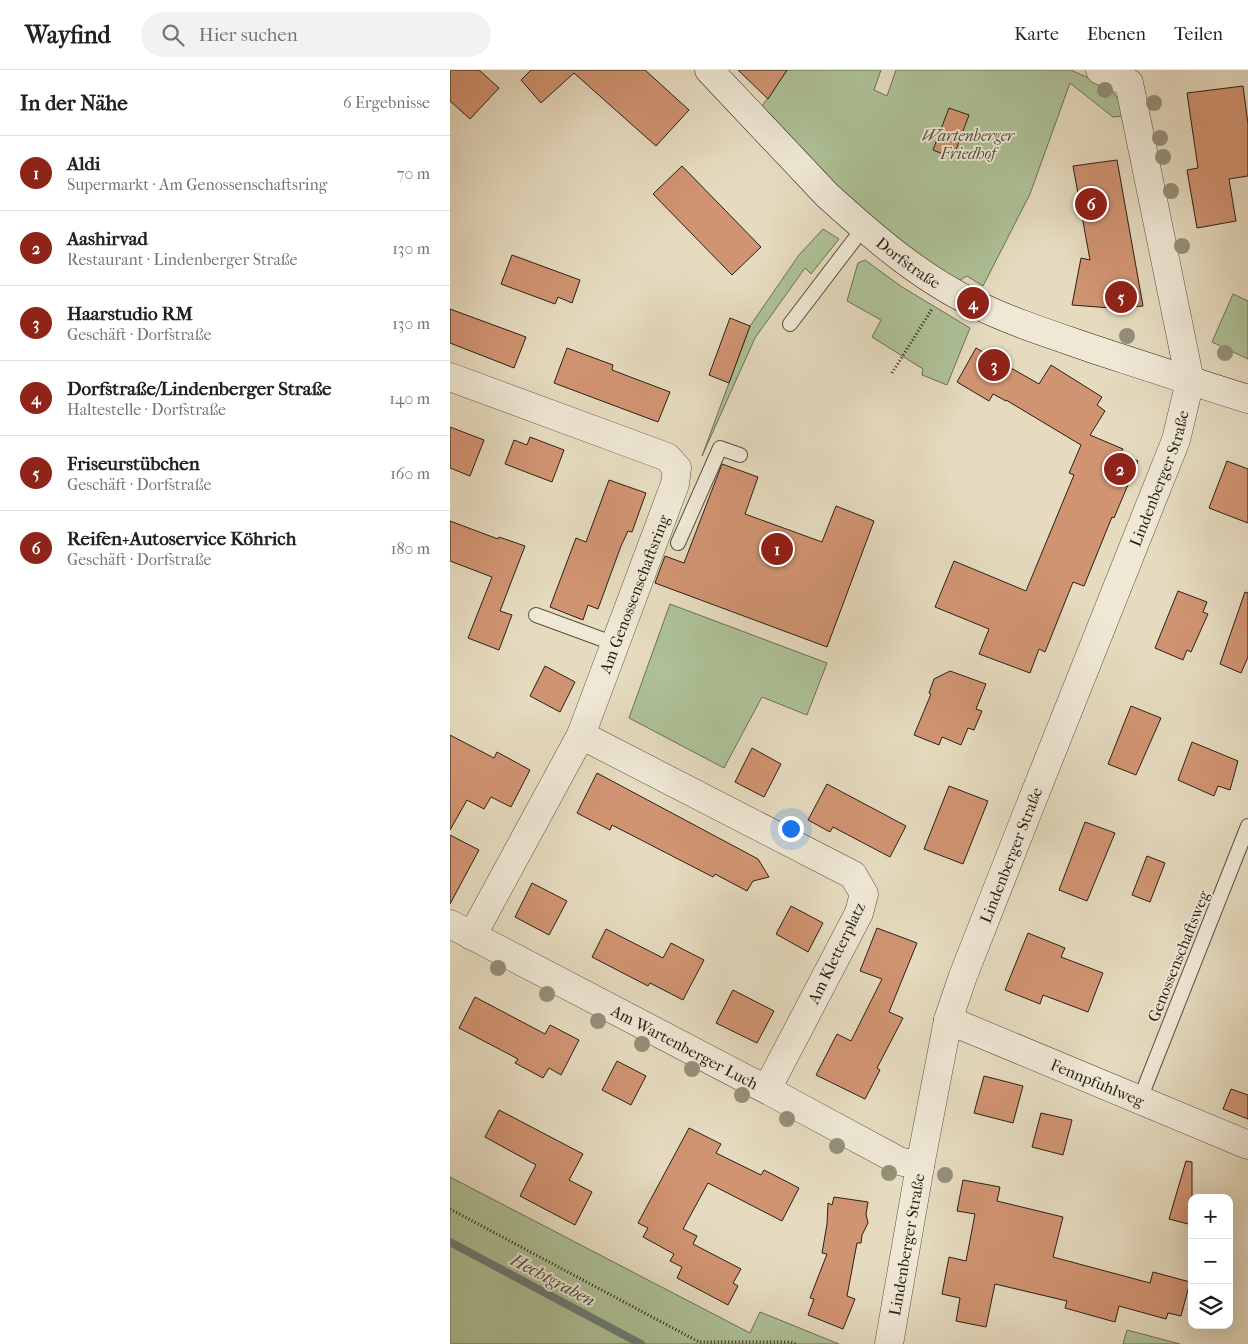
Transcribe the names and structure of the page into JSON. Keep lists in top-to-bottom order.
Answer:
{
  "streets": {
    "street": [
      "Dorfstraße",
      "Lindenberger Straße",
      "Am Genossenschaftsring",
      "Am Kletterplatz",
      "Am Wartenberger Luch",
      "Fennpfuhlweg"
    ],
    "lane": ["Genossenschaftsweg"]
  },
  "crossings": [
    ["Dorfstraße", "Lindenberger Straße"],
    ["Lindenberger Straße", "Am Wartenberger Luch"],
    ["Lindenberger Straße", "Fennpfuhlweg"],
    ["Am Genossenschaftsring", "Am Kletterplatz"],
    ["Am Genossenschaftsring", "Am Wartenberger Luch"],
    ["Am Kletterplatz", "Am Wartenberger Luch"],
    ["Genossenschaftsweg", "Fennpfuhlweg"]
  ],
  "water": ["Hechtgraben"],
  "parks": ["Wartenberger Friedhof"],
  "page": {
    "header": "Wayfind",
    "search": "Hier suchen",
    "nav": ["Karte", "Ebenen", "Teilen"],
    "heading": ["In der Nähe", "6 Ergebnisse"],
    "list": [
      {
        "mark": "1",
        "name": "Aldi",
        "note": "Supermarkt · Am Genossenschaftsring",
        "value": "70 m"
      },
      {
        "mark": "2",
        "name": "Aashirvad",
        "note": "Restaurant · Lindenberger Straße",
        "value": "130 m"
      },
      {
        "mark": "3",
        "name": "Haarstudio RM",
        "note": "Geschäft · Dorfstraße",
        "value": "130 m"
      },
      {
        "mark": "4",
        "name": "Dorfstraße/Lindenberger Straße",
        "note": "Haltestelle · Dorfstraße",
        "value": "140 m"
      },
      {
        "mark": "5",
        "name": "Friseurstübchen",
        "note": "Geschäft · Dorfstraße",
        "value": "160 m"
      },
      {
        "mark": "6",
        "name": "Reifen+Autoservice Köhrich",
        "note": "Geschäft · Dorfstraße",
        "value": "180 m"
      }
    ],
    "pins": [
      "6",
      "5",
      "4",
      "3",
      "2",
      "1"
    ],
    "map_buttons": ["+", "−"]
  }
}
